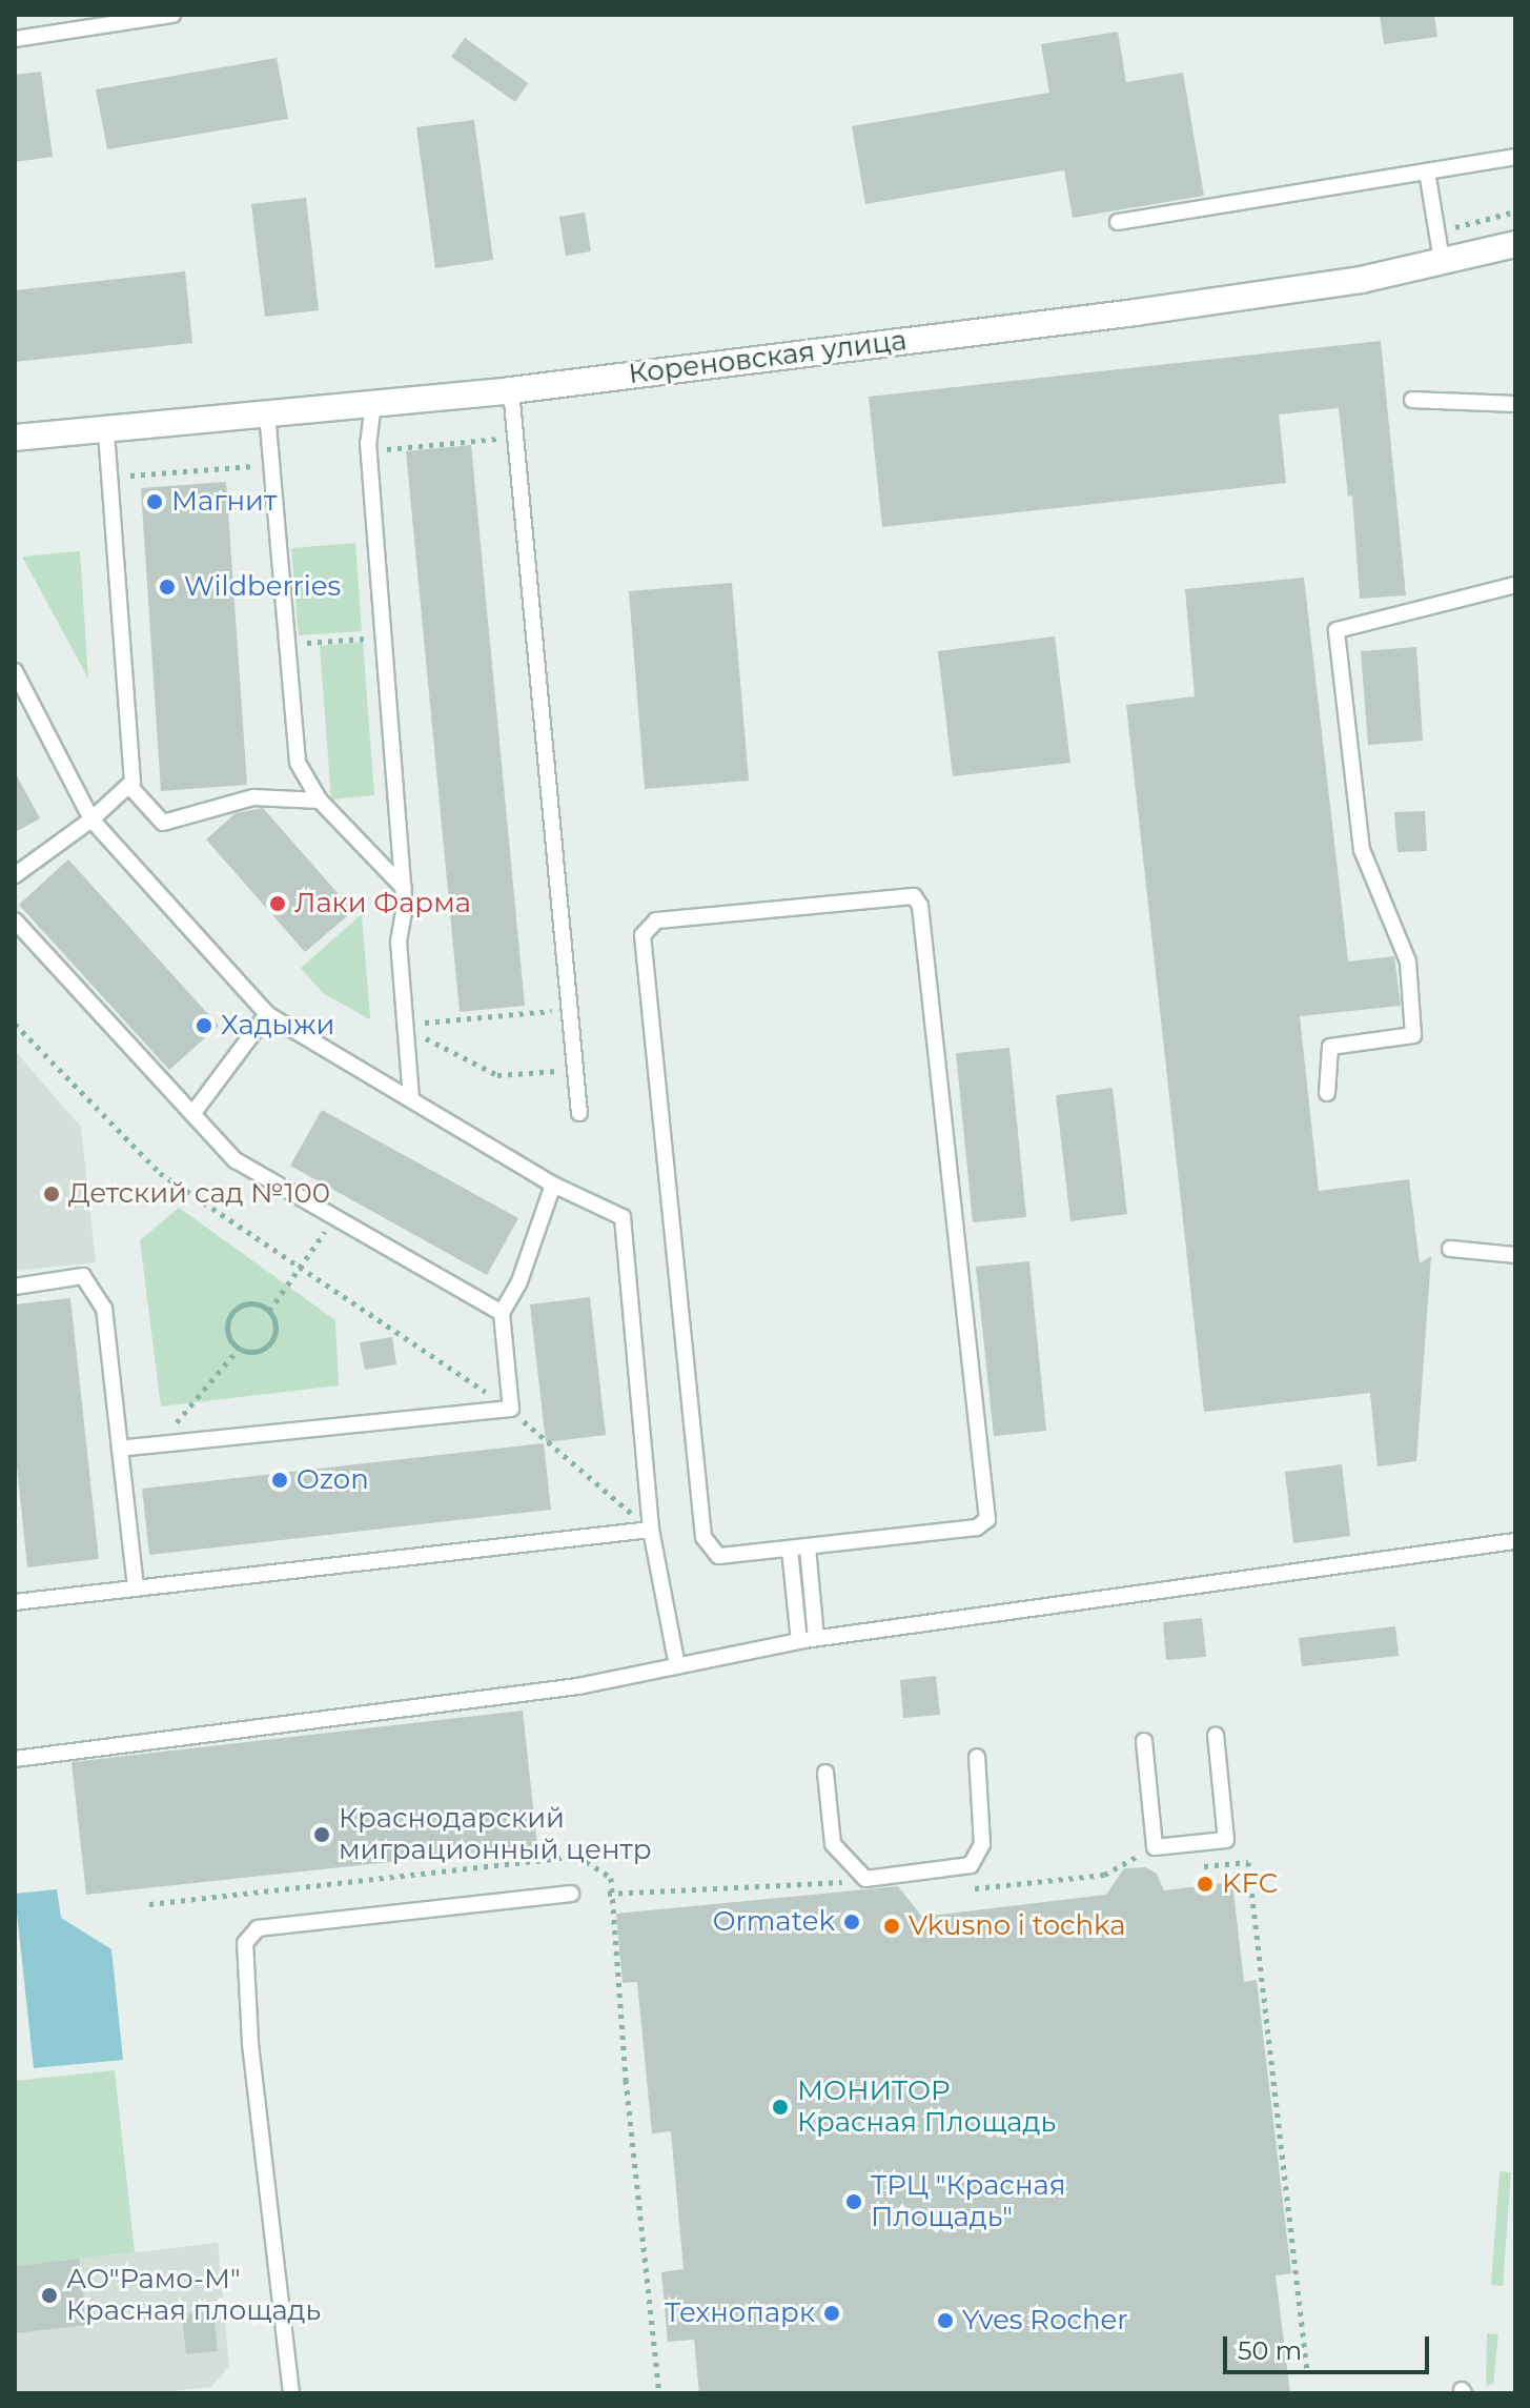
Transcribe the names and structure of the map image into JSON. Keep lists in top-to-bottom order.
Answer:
{
  "streets": {
    "street": ["Кореновская улица"]
  },
  "places": [
    "Магнит",
    "Wildberries",
    "Лаки Фарма",
    "Хадыжи",
    "Детский сад №100",
    "Ozon",
    "Краснодарский миграционный центр",
    "KFC",
    "Ormatek",
    "Vkusno i tochka",
    "МОНИТОР Красная Площадь",
    "ТРЦ \"Красная Площадь\"",
    "АО\"Рамо-М\" Красная площадь",
    "Технопарк",
    "Yves Rocher"
  ],
  "scale_bar": "50 m"
}
